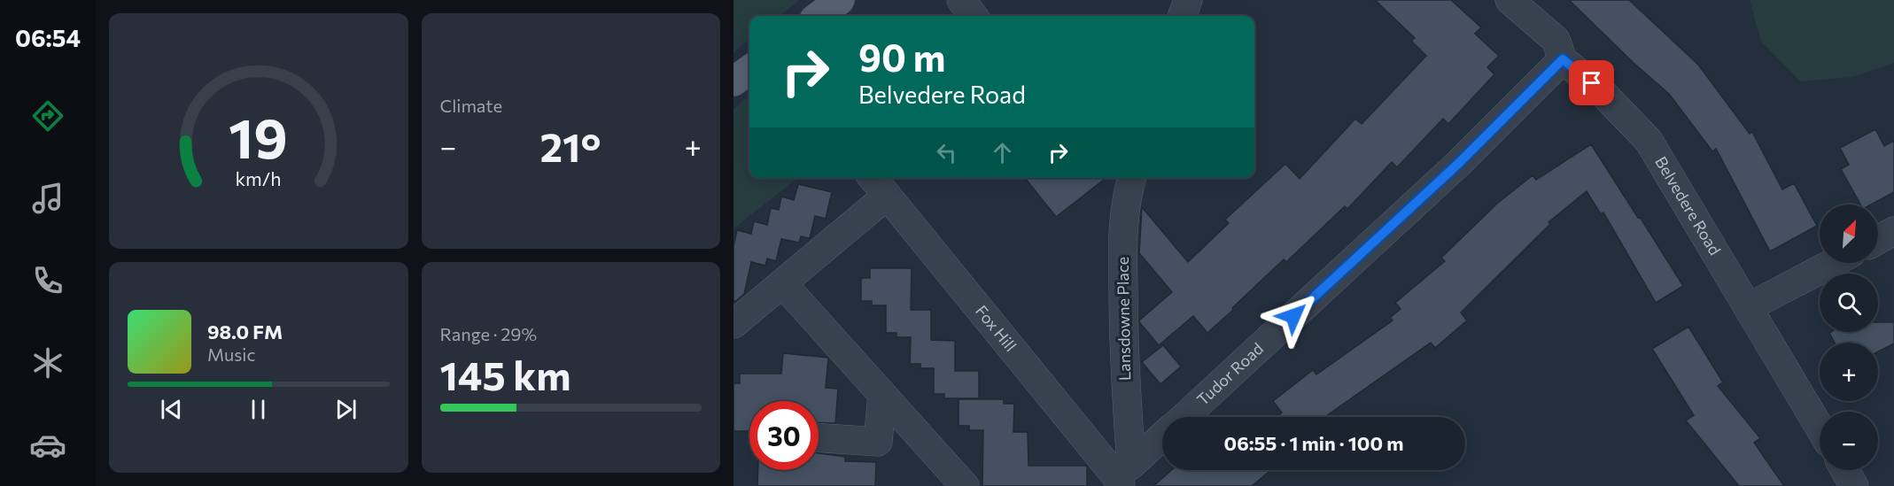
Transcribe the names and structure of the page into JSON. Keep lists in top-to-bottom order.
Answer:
{
  "streets": {
    "street": [
      "Belvedere Road",
      "Lansdowne Place",
      "Fox Hill",
      "Tudor Road"
    ]
  },
  "crossings": [
    ["Belvedere Road", "Tudor Road"],
    ["Lansdowne Place", "Fox Hill"],
    ["Lansdowne Place", "Tudor Road"],
    ["Fox Hill", "Tudor Road"]
  ],
  "north": "top right",
  "page": {
    "tabs": "06:54",
    "tile": [
      "Climate",
      ["Range · 29%", "145 km"]
    ],
    "turn": ["90 m", "Belvedere Road"],
    "heat": ["−", "21°", "+"],
    "map_buttons": ["+", "−"],
    "song": ["98.0 FM", "Music"],
    "limit": "30",
    "trip": "06:55 · 1 min · 100 m",
    "gauge": ["19", "km/h"]
  }
}
